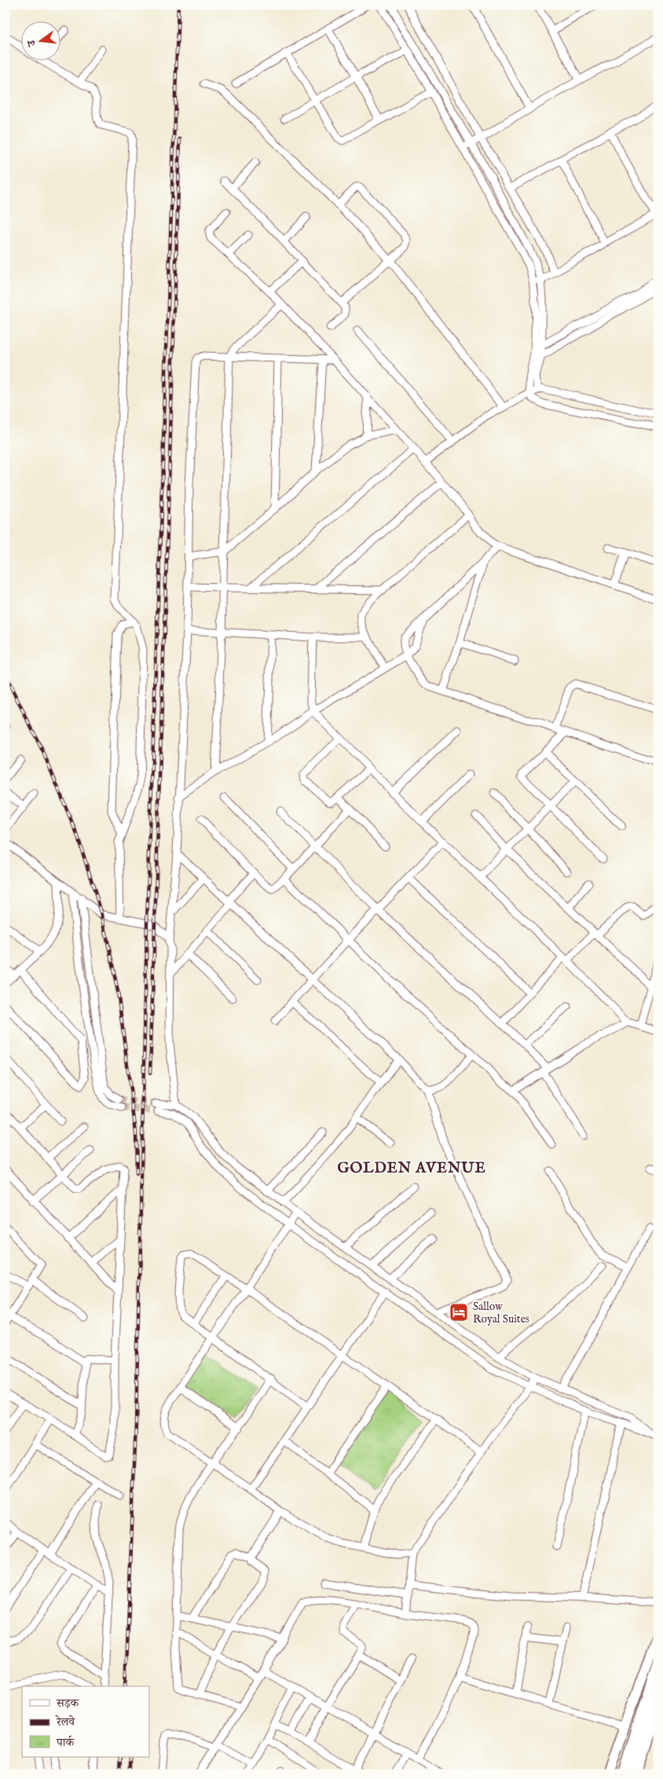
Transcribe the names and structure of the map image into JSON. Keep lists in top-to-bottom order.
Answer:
{
  "districts": ["GOLDEN AVENUE"],
  "places": {
    "hotel": ["Sallow Royal Suites"]
  },
  "legend": ["सड़क", "रेलवे", "पार्क"],
  "north": "left"
}
